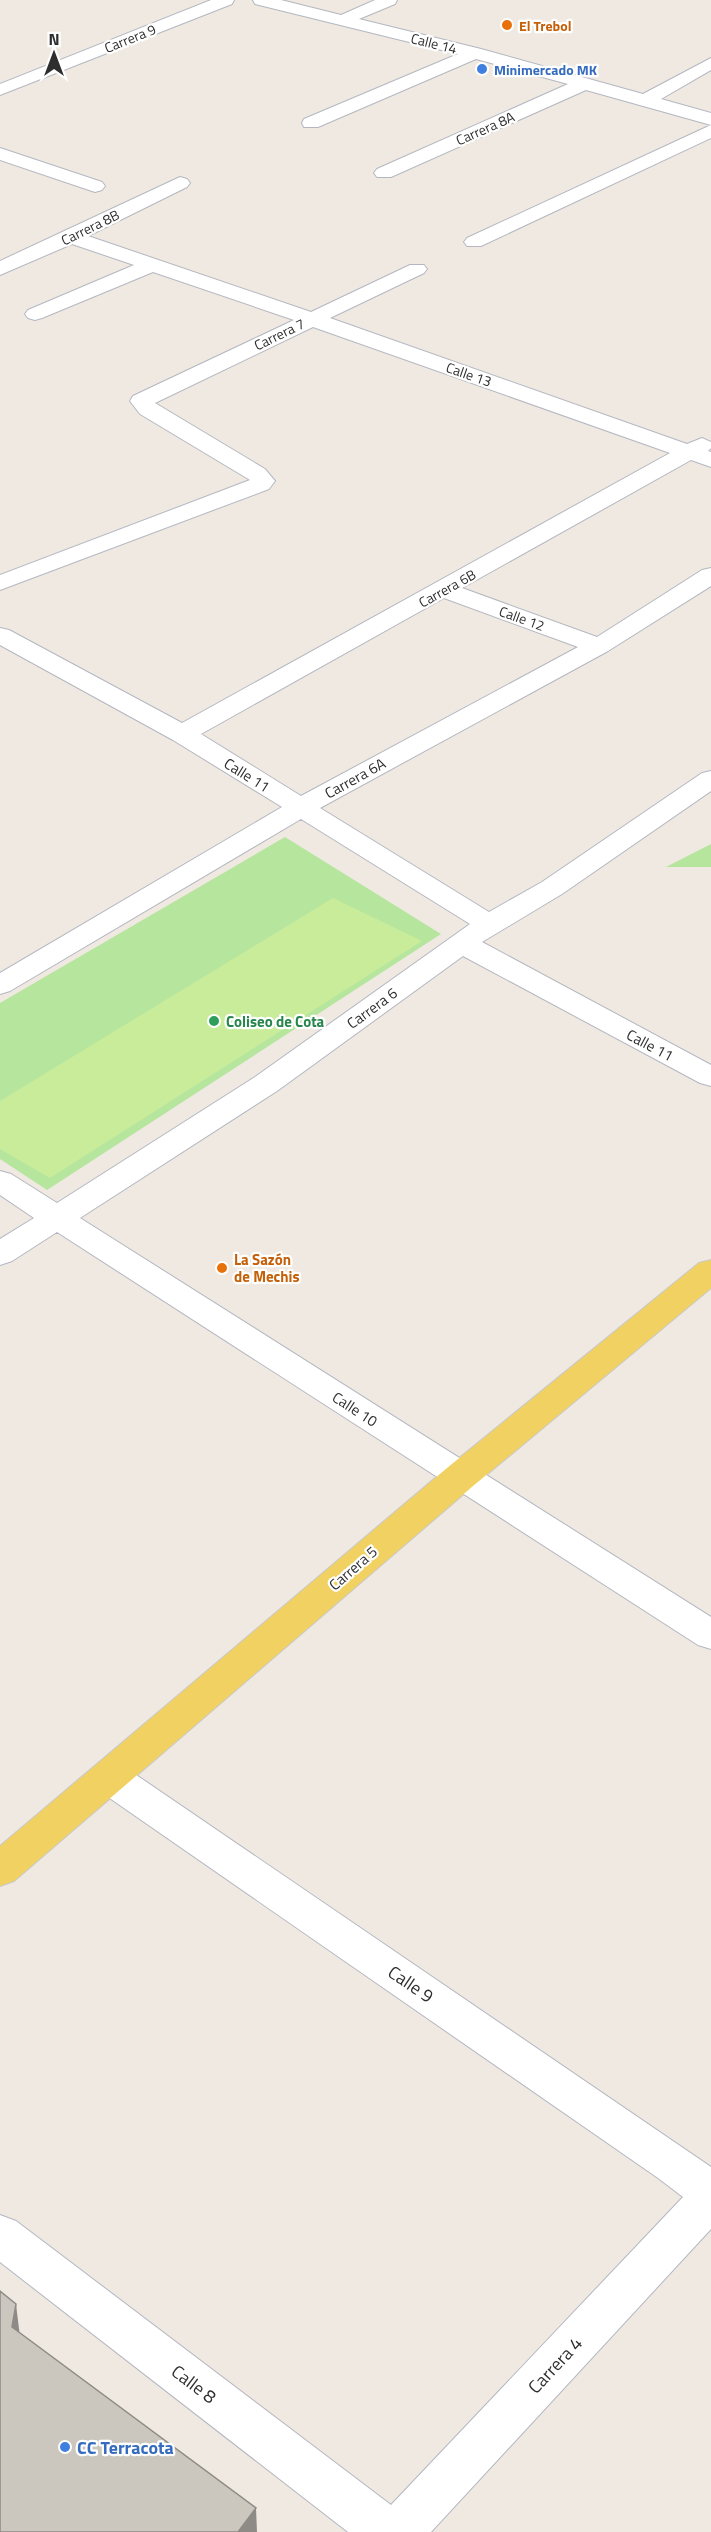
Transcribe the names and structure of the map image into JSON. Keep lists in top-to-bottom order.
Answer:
{
  "streets": {
    "main road": ["Carrera 5"],
    "street": [
      "Carrera 9",
      "Calle 14",
      "Carrera 8A",
      "Carrera 8B",
      "Carrera 7",
      "Calle 13",
      "Carrera 6B",
      "Calle 12",
      "Calle 11",
      "Carrera 6A",
      "Carrera 6",
      "Calle 10",
      "Calle 9",
      "Carrera 4",
      "Calle 8"
    ]
  },
  "crossings": [
    ["Calle 14", "Carrera 8A"],
    ["Carrera 8B", "Calle 13"],
    ["Carrera 7", "Calle 13"],
    ["Calle 13", "Carrera 6B"],
    ["Carrera 6B", "Calle 12"],
    ["Carrera 6B", "Calle 11"],
    ["Calle 12", "Carrera 6A"],
    ["Calle 11", "Carrera 6A"],
    ["Calle 11", "Carrera 6"],
    ["Carrera 6", "Calle 10"],
    ["Calle 10", "Carrera 5"],
    ["Carrera 5", "Calle 9"]
  ],
  "places": [
    "El Trebol",
    "Minimercado MK",
    "Coliseo de Cota",
    "La Sazón de Mechis",
    "CC Terracota"
  ],
  "north": "top"
}
